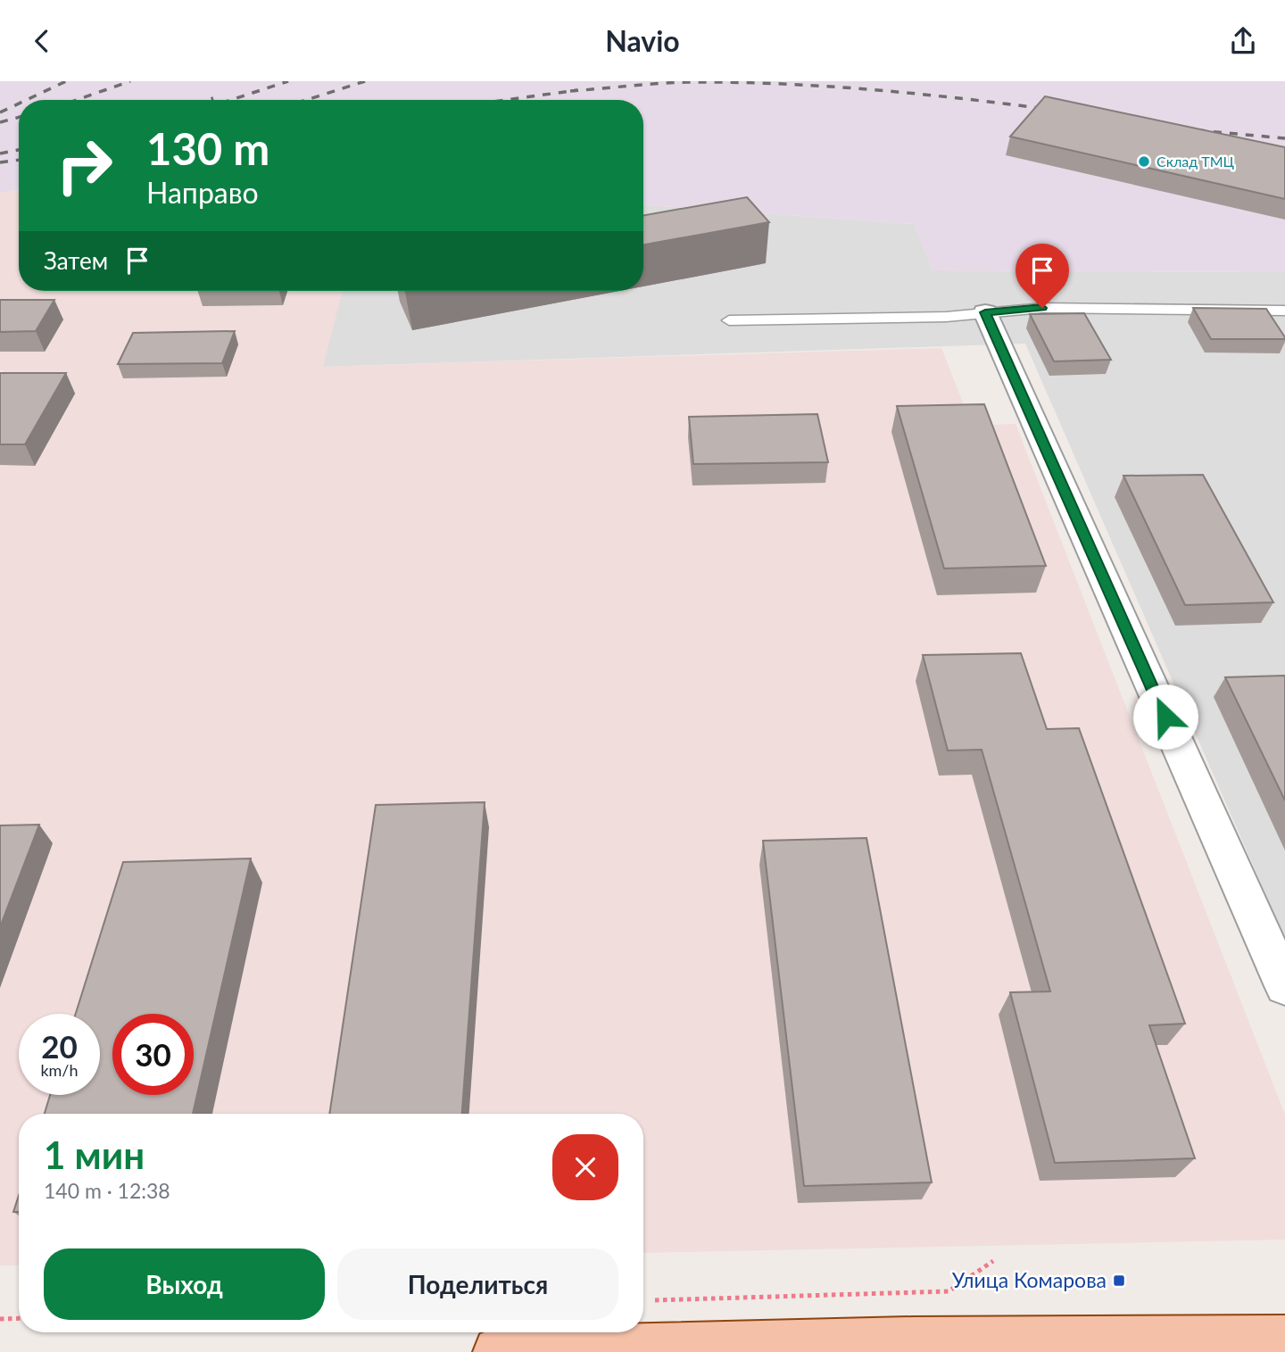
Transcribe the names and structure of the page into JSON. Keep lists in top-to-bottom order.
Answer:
{
  "places": {
    "other": ["Склад ТМЦ"],
    "transit": ["Улица Комарова"]
  },
  "page": {
    "header": "Navio",
    "turn": ["130 m", "Направо"],
    "then": "Затем",
    "speed": "20 km/h",
    "limit": "30",
    "heading": ["1 мин", "140 m · 12:38"],
    "buttons": ["Выход", "Поделиться"]
  }
}
